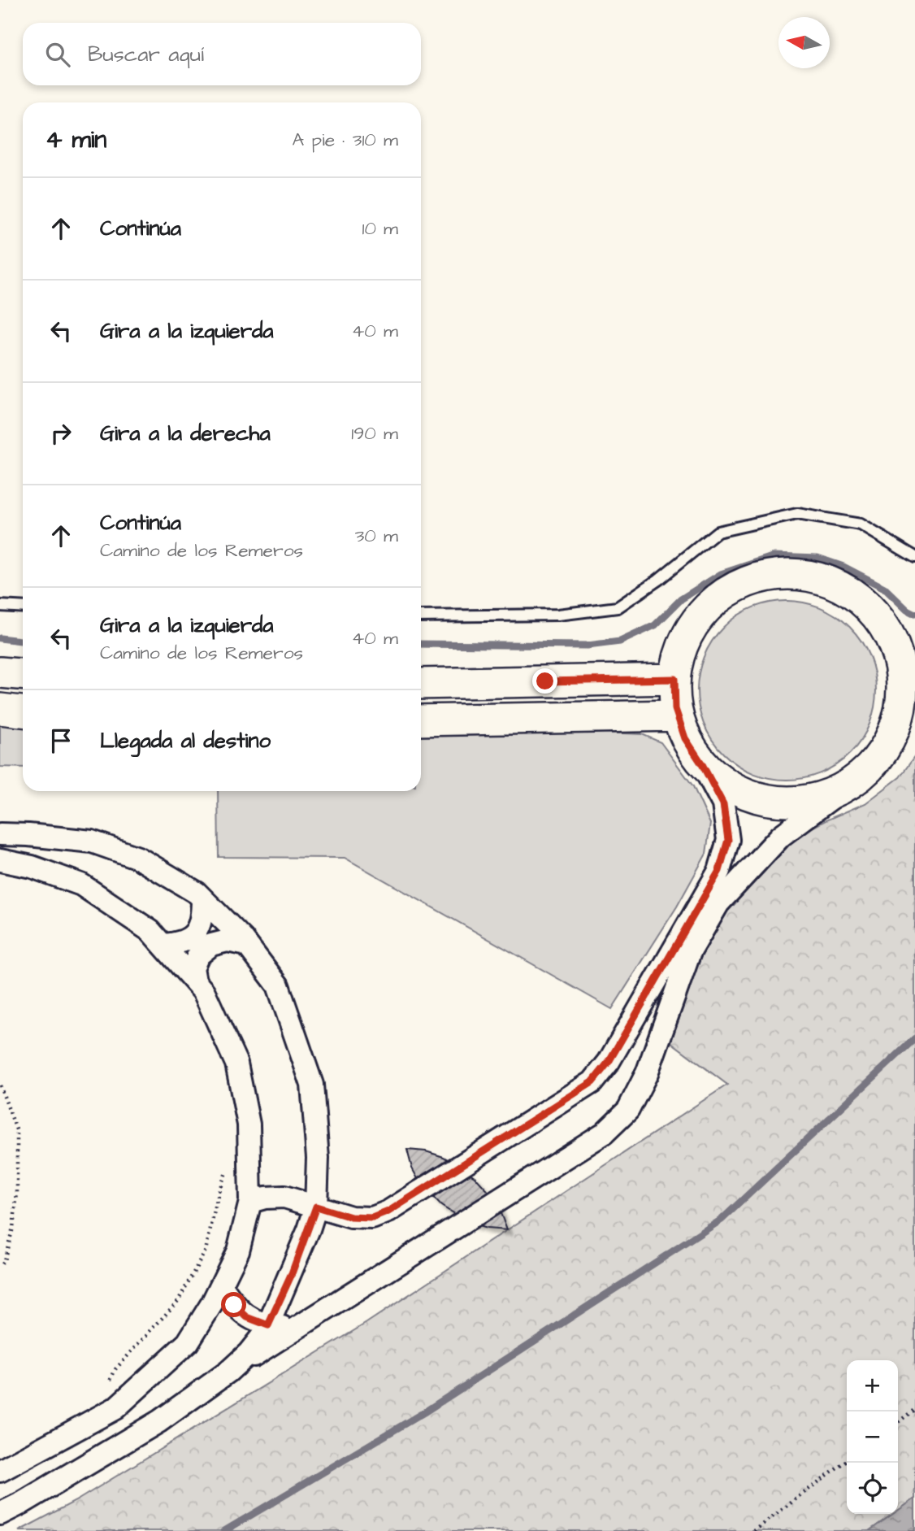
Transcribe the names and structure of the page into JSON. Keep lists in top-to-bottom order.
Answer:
{
  "north": "left",
  "page": {
    "search": "Buscar aquí",
    "heading": ["4 min", "A pie · 310 m"],
    "list": [
      ["Continúa", "10 m"],
      ["Gira a la izquierda", "40 m"],
      ["Gira a la derecha", "190 m"],
      ["Continúa", "Camino de los Remeros", "30 m"],
      ["Gira a la izquierda", "Camino de los Remeros", "40 m"],
      "Llegada al destino"
    ],
    "map_buttons": ["+", "−"]
  }
}
